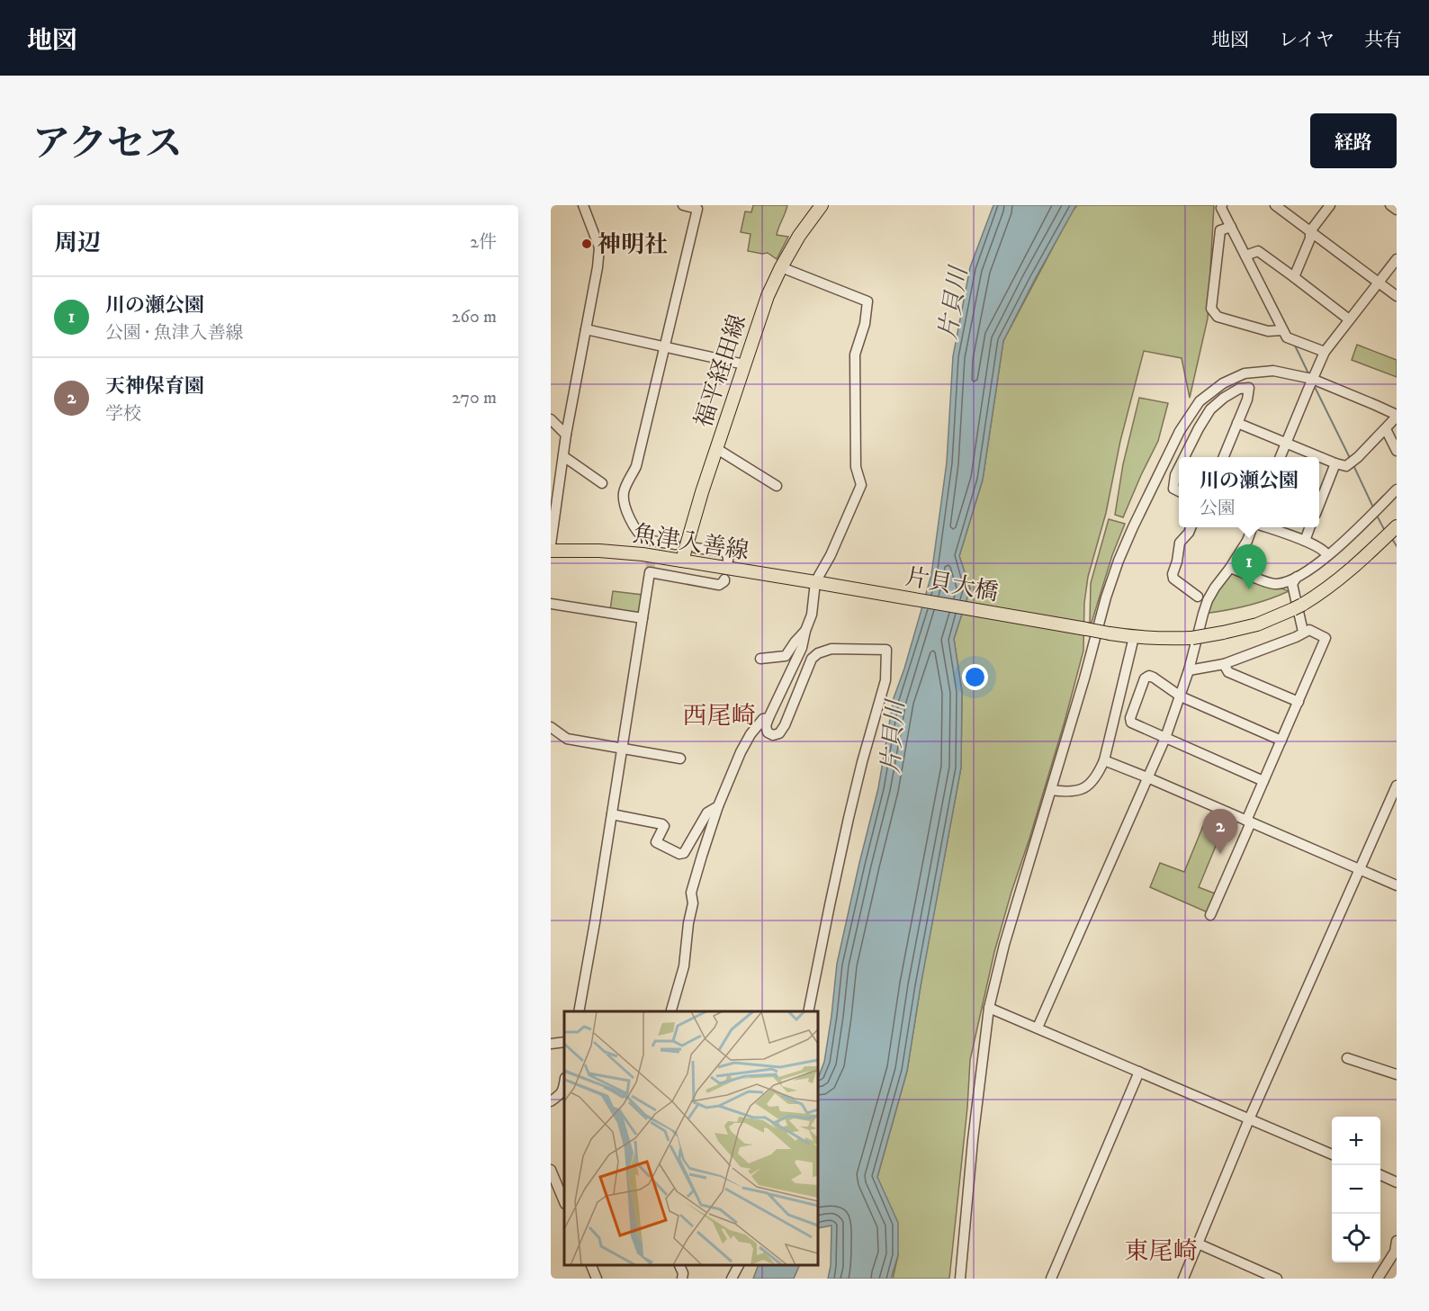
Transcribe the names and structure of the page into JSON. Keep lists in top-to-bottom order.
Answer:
{
  "streets": {
    "main road": ["福平経田線", "魚津入善線", "片貝大橋"]
  },
  "crossings": [
    ["福平経田線", "魚津入善線"],
    ["魚津入善線", "片貝大橋"]
  ],
  "districts": ["西尾崎", "東尾崎"],
  "water": ["片貝川"],
  "places": ["神明社"],
  "page": {
    "header": "地図",
    "nav": ["地図", "レイヤ", "共有"],
    "title": "アクセス",
    "buttons": "経路",
    "heading": ["周辺", "2件"],
    "list": [
      {
        "mark": "1",
        "name": "川の瀬公園",
        "note": "公園 · 魚津入善線",
        "value": "260 m"
      },
      {
        "mark": "2",
        "name": "天神保育園",
        "note": "学校",
        "value": "270 m"
      }
    ],
    "popup": ["川の瀬公園", "公園"],
    "pins": ["1", "2"],
    "map_buttons": ["+", "−"]
  }
}
